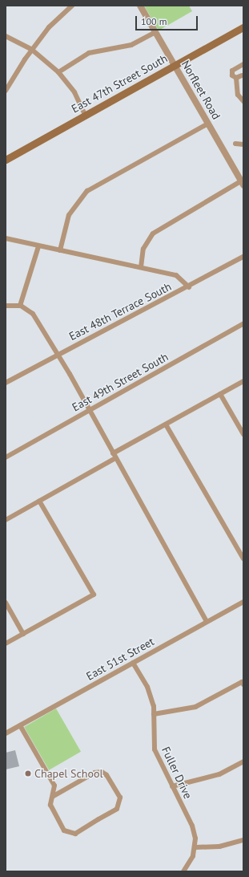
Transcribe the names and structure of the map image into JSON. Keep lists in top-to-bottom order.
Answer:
{
  "streets": {
    "main road": ["East 47th Street South"],
    "street": [
      "Norfleet Road",
      "East 48th Terrace South",
      "East 49th Street South",
      "East 51st Street",
      "Fuller Drive"
    ]
  },
  "crossings": [
    ["East 47th Street South", "Norfleet Road"],
    ["East 51st Street", "Fuller Drive"]
  ],
  "places": ["Chapel School"],
  "scale_bar": "100 m"
}
